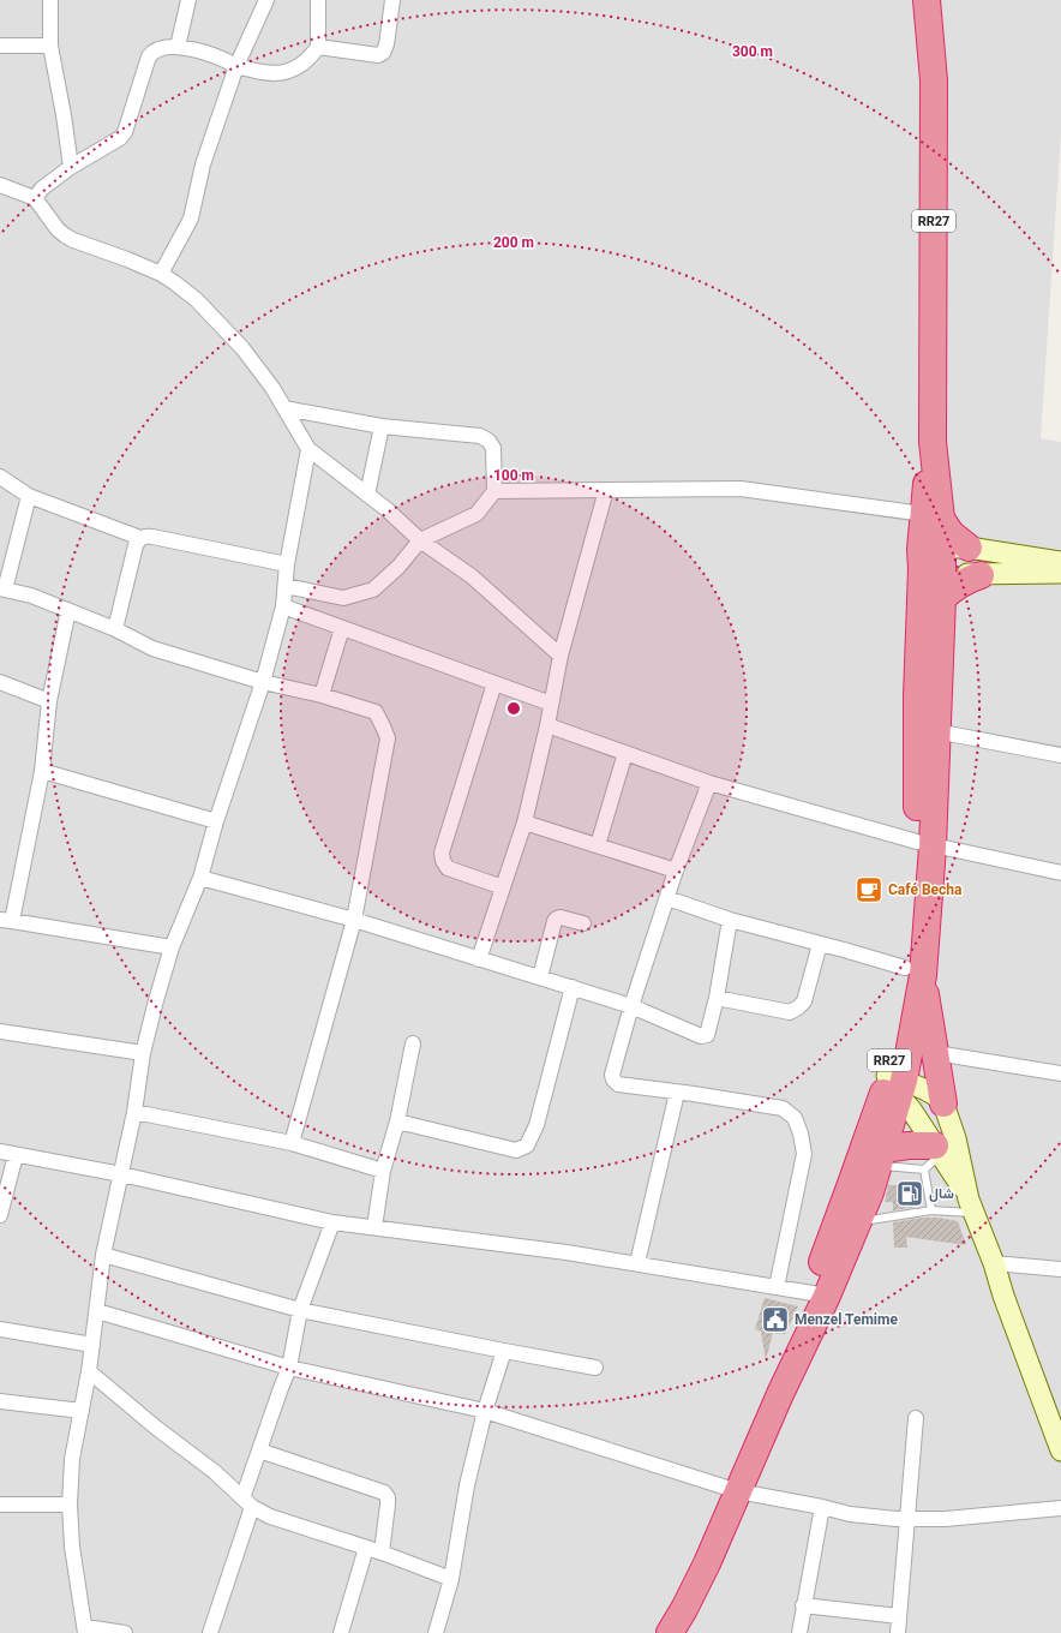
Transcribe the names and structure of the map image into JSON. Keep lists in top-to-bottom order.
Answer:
{
  "streets": {
    "highway": ["RR27"]
  },
  "places": {
    "cafe": ["Café Becha"],
    "fuel station": ["شال"],
    "public building": ["Menzel Temime"]
  },
  "rings": ["300 m", "200 m", "100 m"]
}
